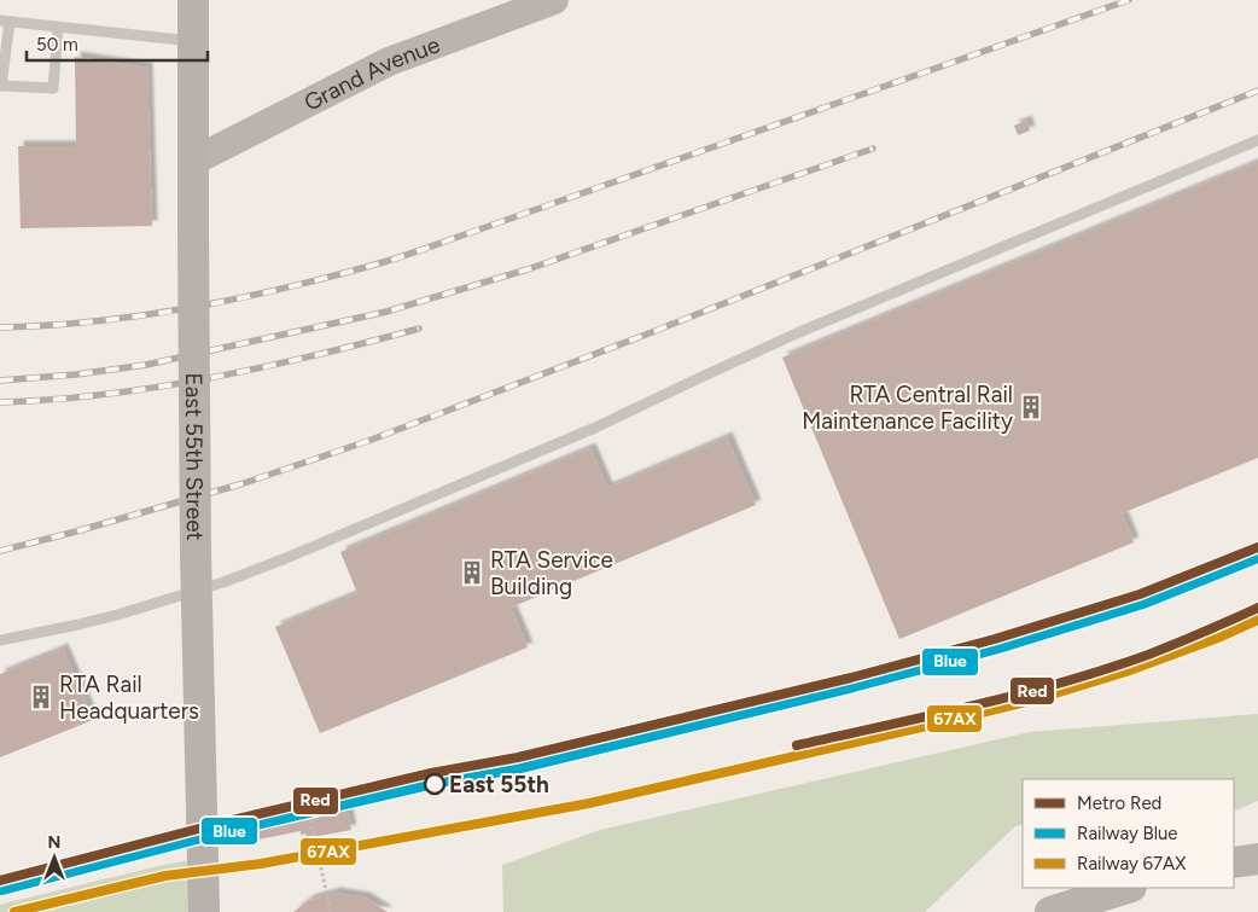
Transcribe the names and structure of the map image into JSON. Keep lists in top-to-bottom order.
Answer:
{
  "streets": {
    "main road": ["East 55th Street"],
    "street": ["Grand Avenue"]
  },
  "crossings": [
    ["Grand Avenue", "East 55th Street"]
  ],
  "places": {
    "building": ["RTA Central Rail Maintenance Facility", "RTA Service Building", "RTA Rail Headquarters"],
    "other": ["East 55th"]
  },
  "lines": ["metro line Red", "rail line Blue", "rail line 67AX"],
  "legend": ["Metro Red", "Railway Blue", "Railway 67AX"],
  "scale_bar": "50 m",
  "north": "top"
}
